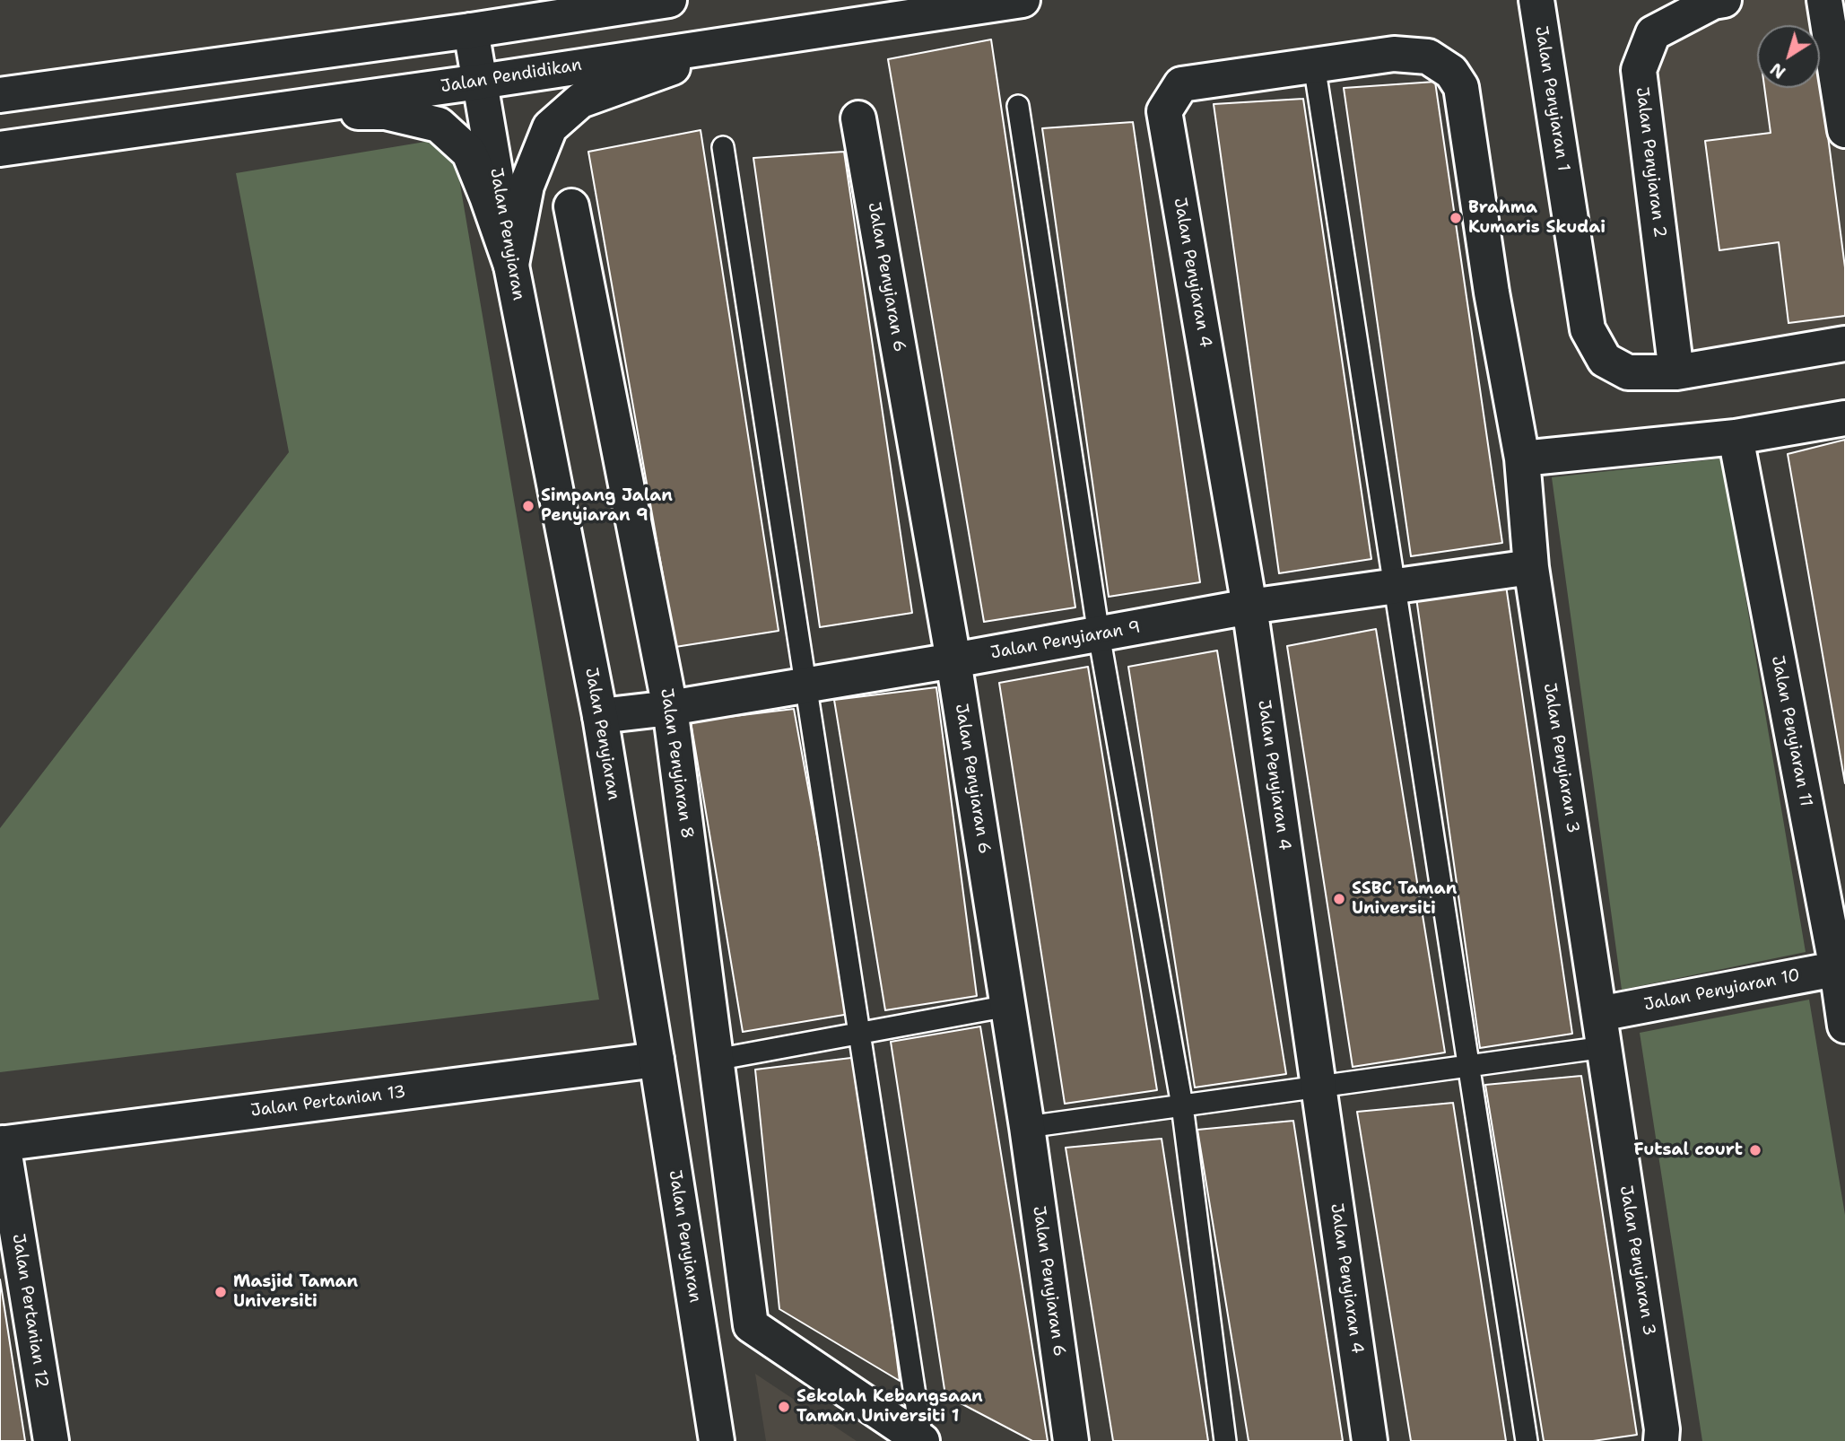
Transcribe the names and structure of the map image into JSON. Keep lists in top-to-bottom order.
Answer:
{
  "streets": {
    "street": [
      "Jalan Pendidikan",
      "Jalan Penyiaran 1",
      "Jalan Penyiaran 2",
      "Jalan Penyiaran",
      "Jalan Penyiaran 4",
      "Jalan Penyiaran 6",
      "Jalan Penyiaran 9",
      "Jalan Penyiaran 11",
      "Jalan Penyiaran 3",
      "Jalan Penyiaran 8",
      "Jalan Penyiaran 10",
      "Jalan Pertanian 13",
      "Jalan Pertanian 12"
    ]
  },
  "crossings": [
    ["Jalan Pendidikan", "Jalan Penyiaran"],
    ["Jalan Penyiaran 1", "Jalan Penyiaran 2"],
    ["Jalan Penyiaran", "Jalan Penyiaran 9"],
    ["Jalan Penyiaran", "Jalan Pertanian 13"],
    ["Jalan Penyiaran 4", "Jalan Penyiaran 9"],
    ["Jalan Penyiaran 4", "Jalan Penyiaran 3"],
    ["Jalan Penyiaran 6", "Jalan Penyiaran 9"],
    ["Jalan Penyiaran 9", "Jalan Penyiaran 3"],
    ["Jalan Penyiaran 9", "Jalan Penyiaran 8"],
    ["Jalan Penyiaran 11", "Jalan Penyiaran 10"],
    ["Jalan Penyiaran 3", "Jalan Penyiaran 10"],
    ["Jalan Pertanian 13", "Jalan Pertanian 12"]
  ],
  "places": [
    "Brahma Kumaris Skudai",
    "Simpang Jalan Penyiaran 9",
    "SSBC Taman Universiti",
    "Futsal court",
    "Masjid Taman Universiti",
    "Sekolah Kebangsaan Taman Universiti 1"
  ],
  "north": "bottom left"
}
